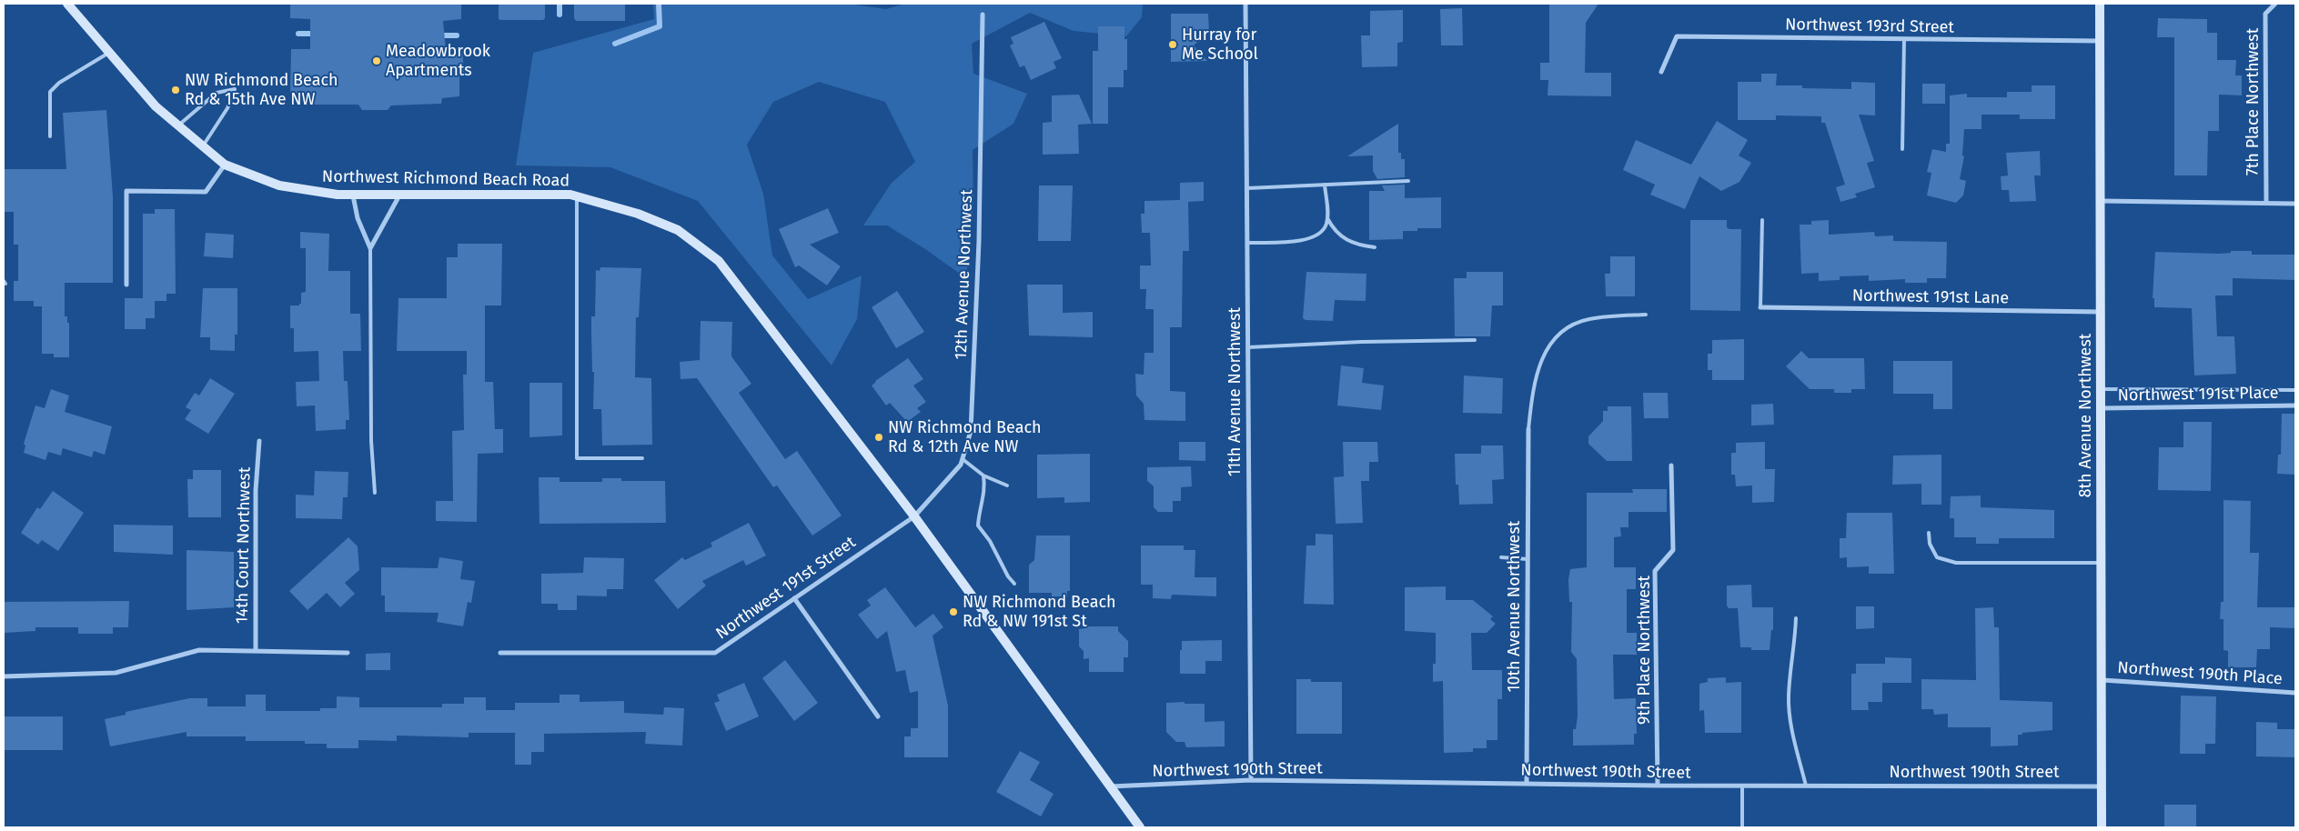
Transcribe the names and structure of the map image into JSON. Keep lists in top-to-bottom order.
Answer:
{
  "streets": {
    "main road": ["Northwest Richmond Beach Road", "8th Avenue Northwest"],
    "street": [
      "Northwest 193rd Street",
      "7th Place Northwest",
      "12th Avenue Northwest",
      "Northwest 191st Lane",
      "11th Avenue Northwest",
      "Northwest 191st Place",
      "14th Court Northwest",
      "Northwest 191st Street",
      "10th Avenue Northwest",
      "9th Place Northwest",
      "Northwest 190th Place",
      "Northwest 190th Street"
    ]
  },
  "crossings": [
    ["Northwest 193rd Street", "8th Avenue Northwest"],
    ["Northwest Richmond Beach Road", "12th Avenue Northwest"],
    ["Northwest Richmond Beach Road", "Northwest 191st Street"],
    ["Northwest Richmond Beach Road", "Northwest 190th Street"],
    ["12th Avenue Northwest", "Northwest 191st Street"],
    ["Northwest 191st Lane", "8th Avenue Northwest"],
    ["11th Avenue Northwest", "Northwest 190th Street"],
    ["Northwest 191st Place", "8th Avenue Northwest"],
    ["8th Avenue Northwest", "Northwest 190th Place"],
    ["8th Avenue Northwest", "Northwest 190th Street"],
    ["10th Avenue Northwest", "Northwest 190th Street"],
    ["9th Place Northwest", "Northwest 190th Street"]
  ],
  "places": [
    "Hurray for Me School",
    "Meadowbrook Apartments",
    "NW Richmond Beach Rd & 15th Ave NW",
    "NW Richmond Beach Rd & 12th Ave NW",
    "NW Richmond Beach Rd & NW 191st St"
  ]
}
